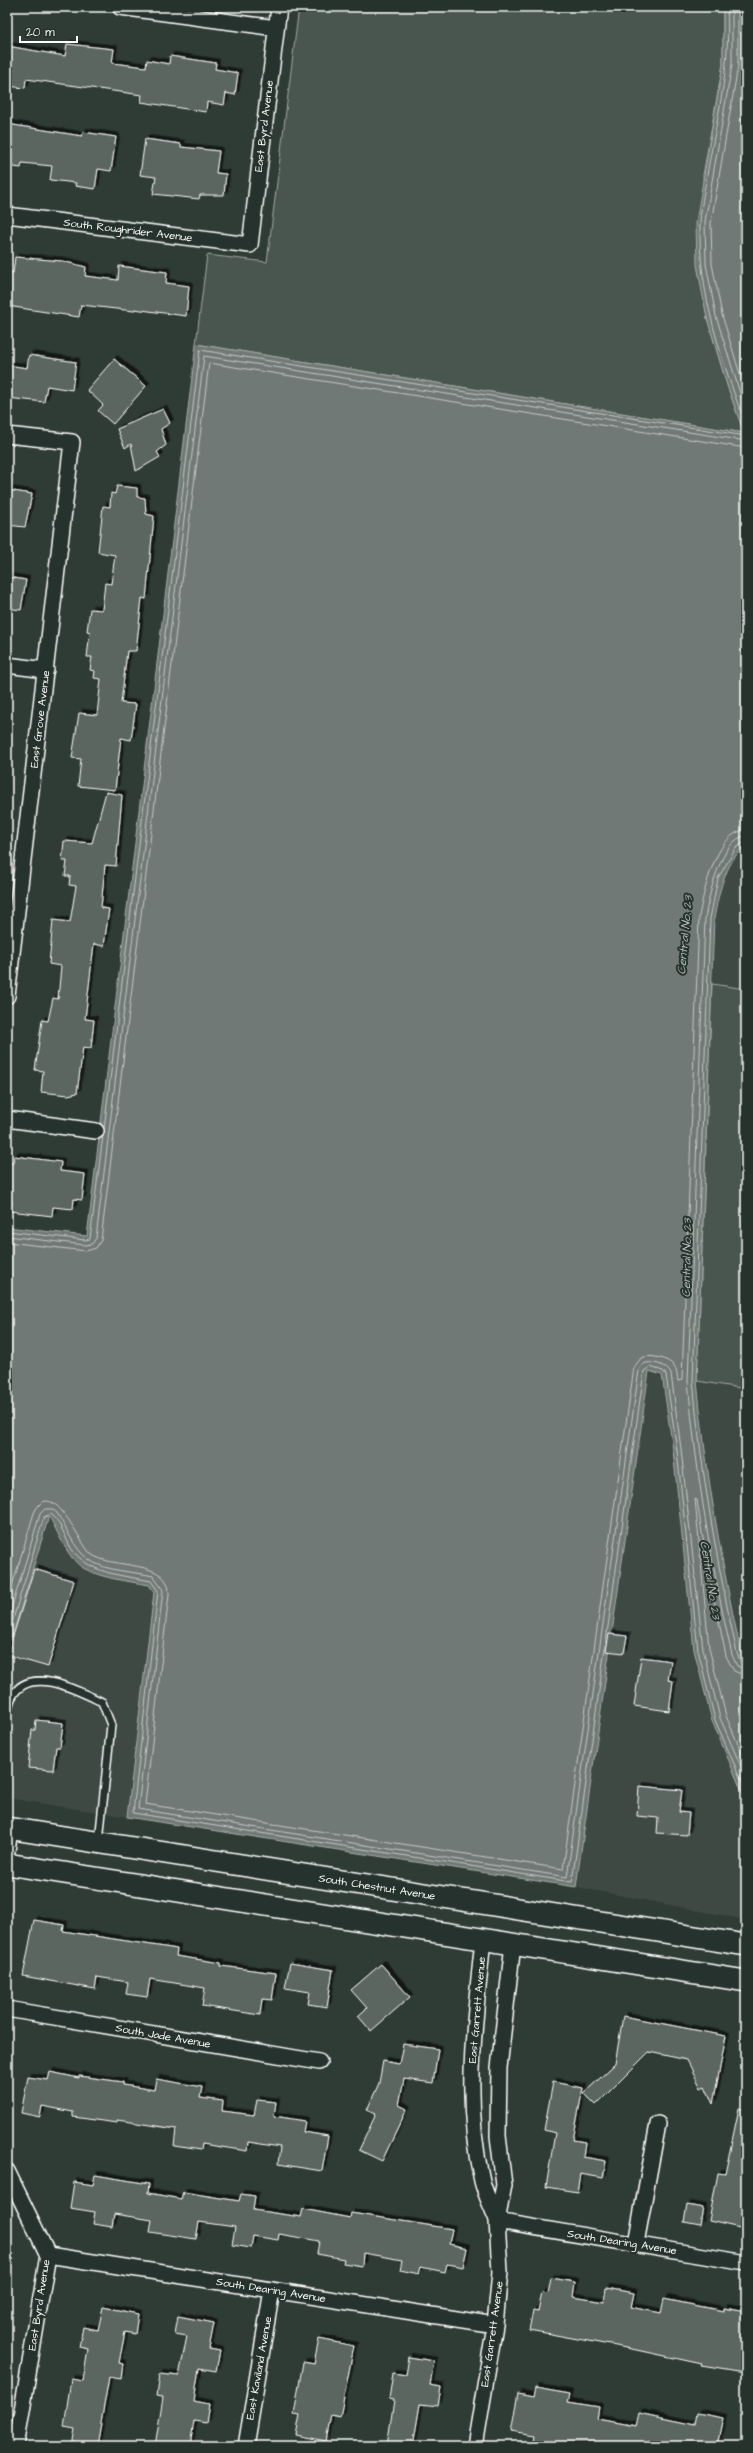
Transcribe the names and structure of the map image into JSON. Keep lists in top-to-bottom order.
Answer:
{
  "streets": {
    "main road": ["South Chestnut Avenue"],
    "street": [
      "East Byrd Avenue",
      "South Roughrider Avenue",
      "East Grove Avenue",
      "East Garrett Avenue",
      "South Jade Avenue",
      "South Dearing Avenue",
      "East Kaviland Avenue"
    ]
  },
  "crossings": [
    ["East Byrd Avenue", "South Roughrider Avenue"],
    ["East Byrd Avenue", "South Dearing Avenue"],
    ["East Garrett Avenue", "South Dearing Avenue"],
    ["South Dearing Avenue", "East Kaviland Avenue"]
  ],
  "water": ["Central No. 23"],
  "scale_bar": "20 m"
}
